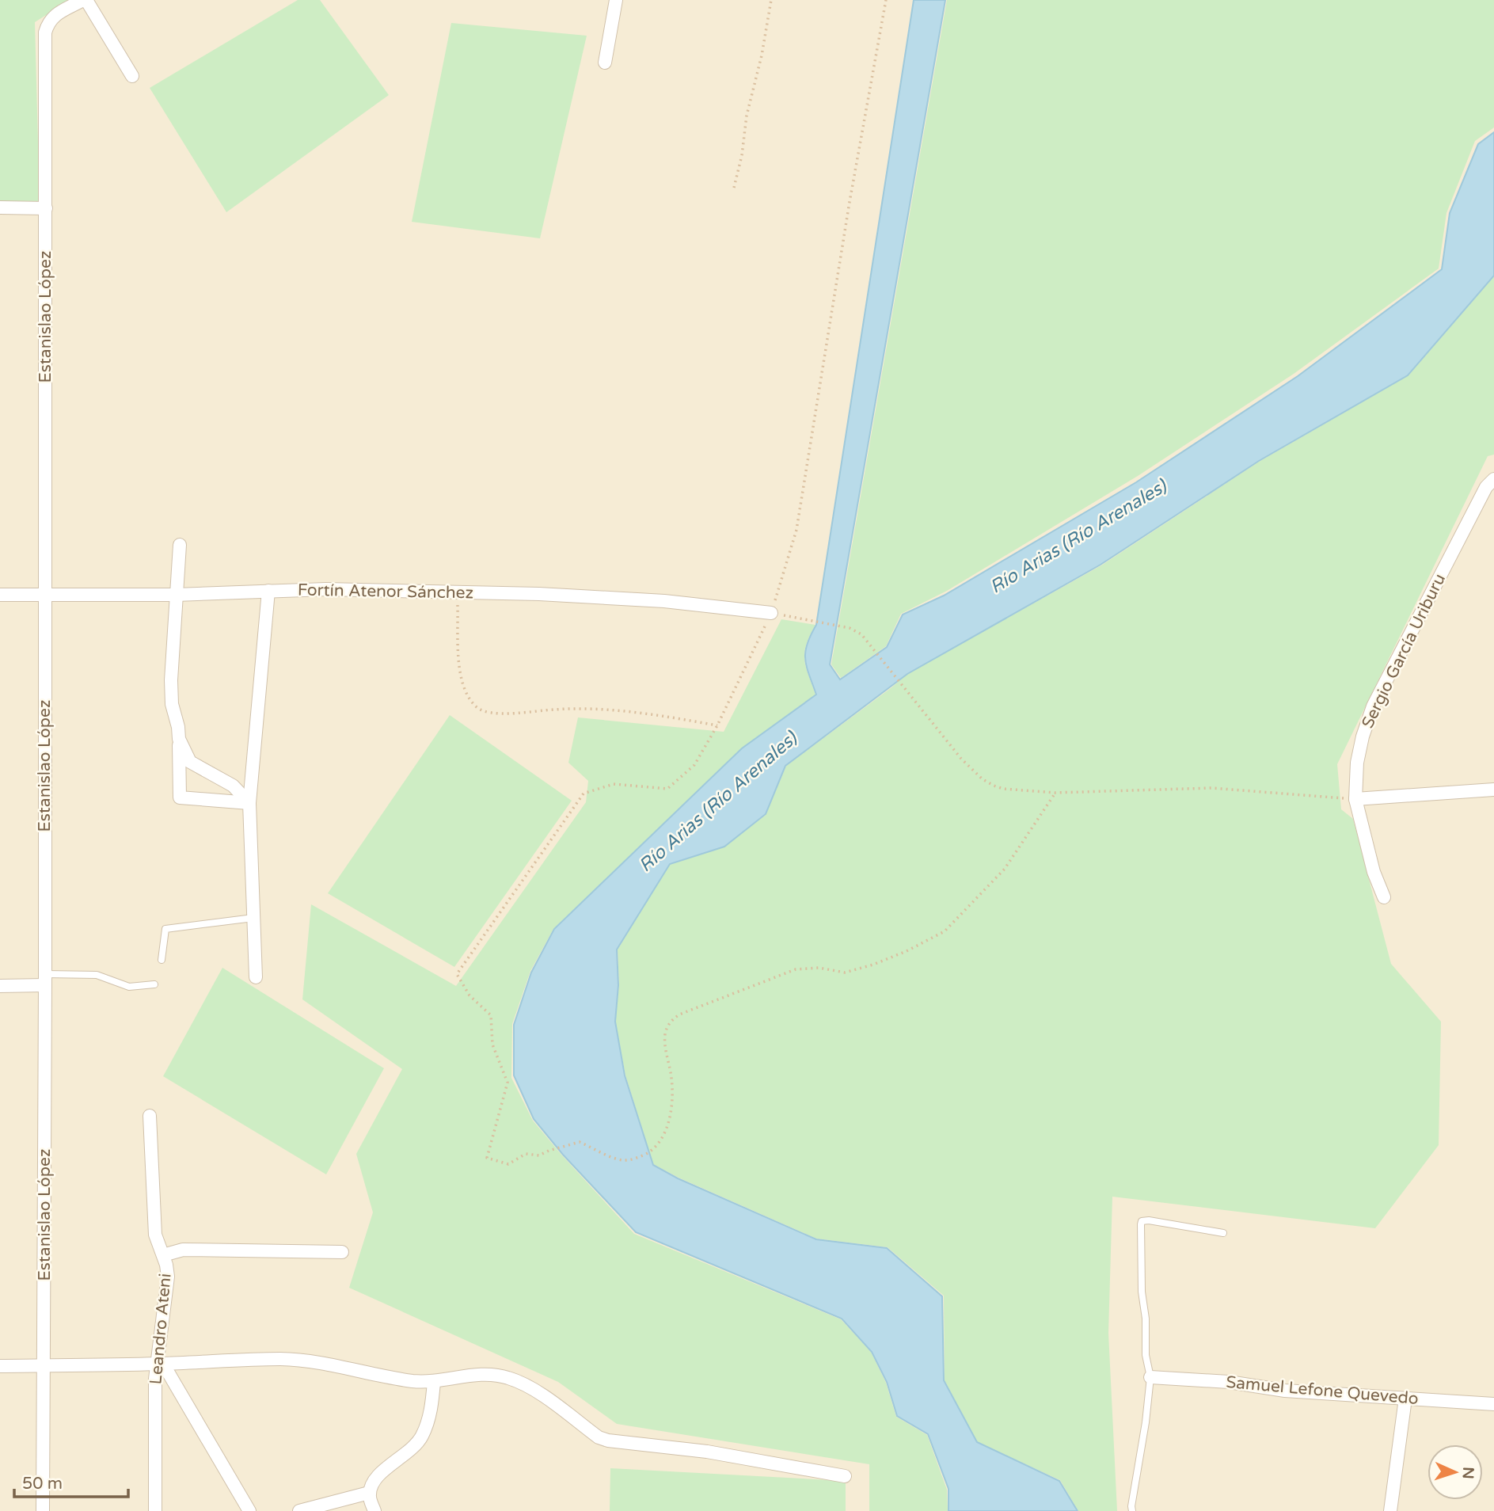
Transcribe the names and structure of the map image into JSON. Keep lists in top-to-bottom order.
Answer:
{
  "streets": {
    "street": [
      "Estanislao López",
      "Fortín Atenor Sánchez",
      "Sergio García Uriburu",
      "Leandro Ateni",
      "Samuel Lefone Quevedo"
    ]
  },
  "crossings": [
    ["Estanislao López", "Fortín Atenor Sánchez"]
  ],
  "water": ["Río Arias (Río Arenales)"],
  "scale_bar": "50 m",
  "north": "right"
}
